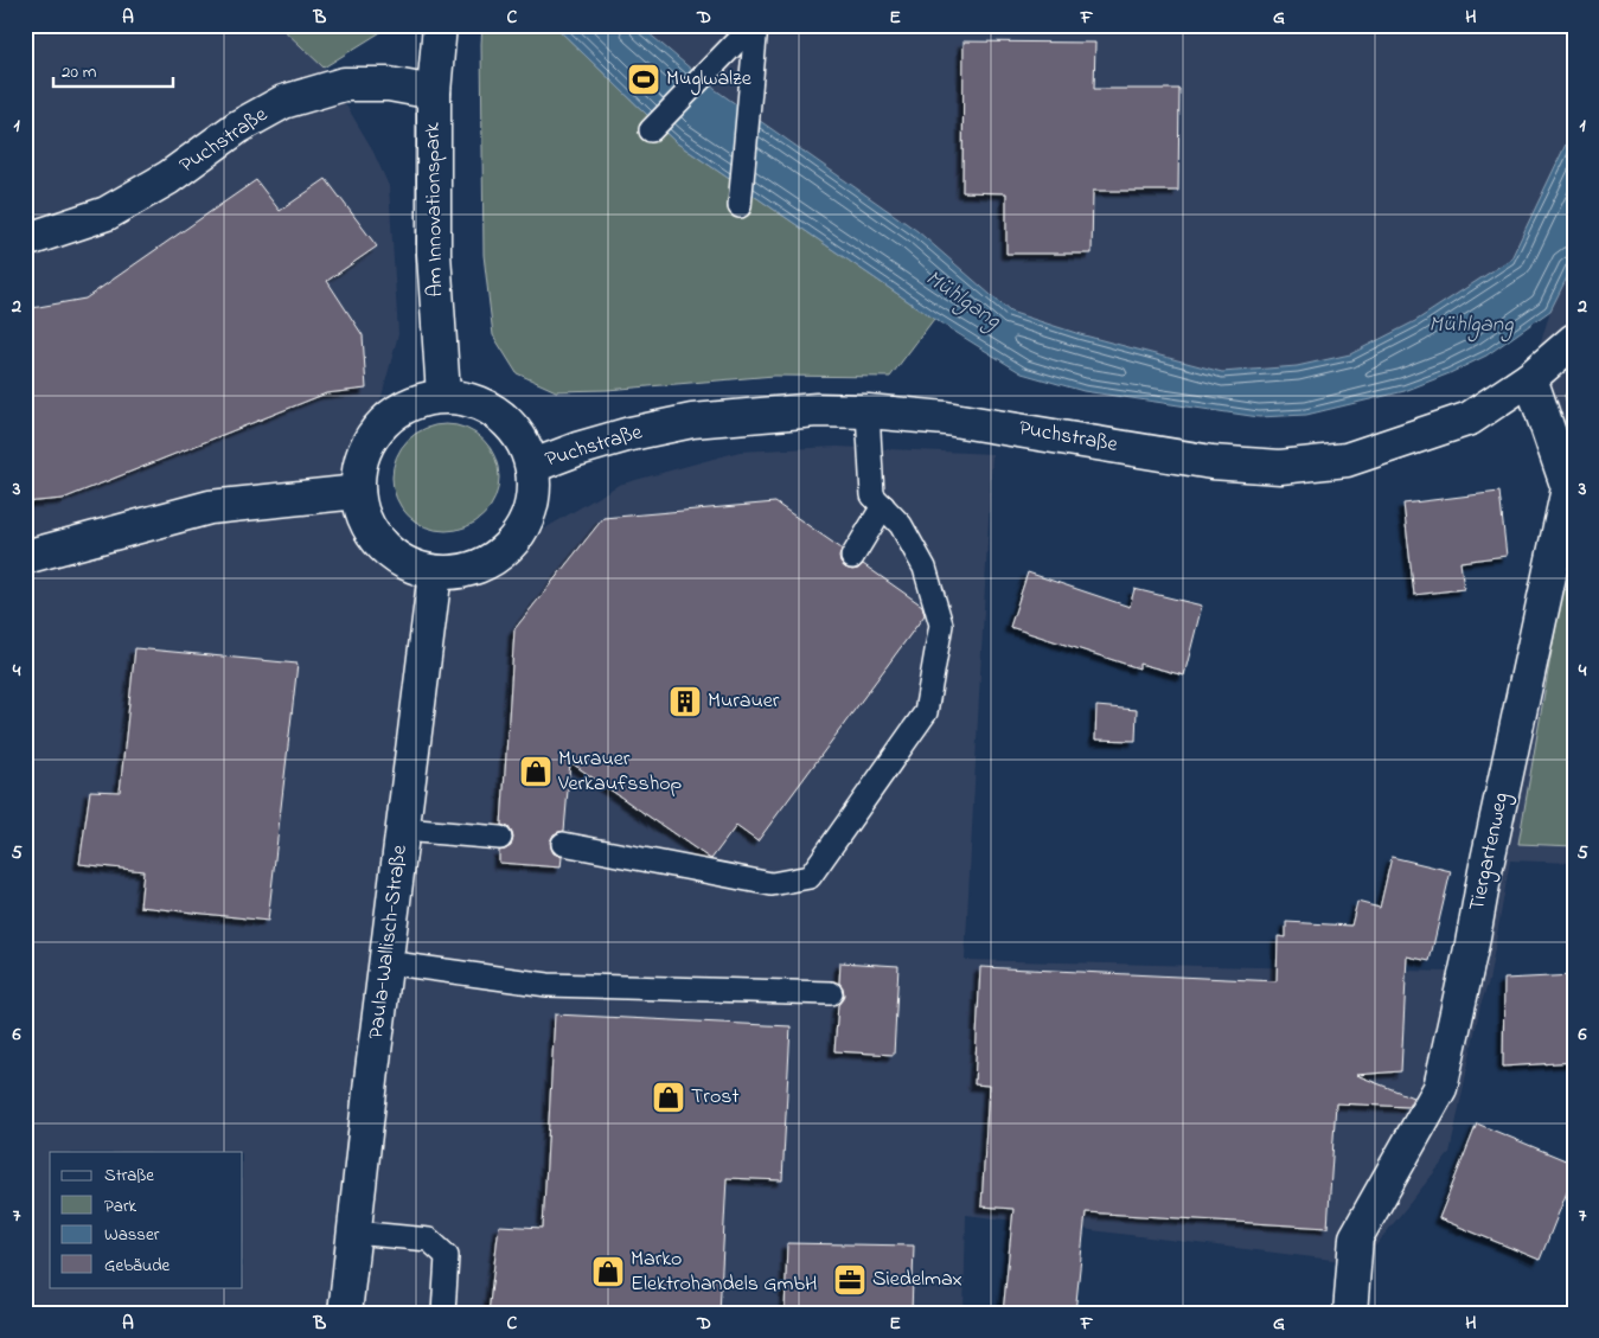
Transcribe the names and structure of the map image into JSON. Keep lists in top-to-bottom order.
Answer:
{
  "streets": {
    "street": [
      "Puchstraße",
      "Am Innovationspark",
      "Tiergartenweg",
      "Paula-Wallisch-Straße"
    ]
  },
  "crossings": [
    ["Puchstraße", "Am Innovationspark"],
    ["Puchstraße", "Tiergartenweg"],
    ["Puchstraße", "Paula-Wallisch-Straße"],
    ["Am Innovationspark", "Paula-Wallisch-Straße"]
  ],
  "water": ["Mühlgang"],
  "places": {
    "sports": ["Muglwalze"],
    "building": ["Murauer"],
    "shop": ["Murauer Verkaufsshop", "Trost", "Marko Elektrohandels GmbH"],
    "office": ["Siedelmax"]
  },
  "legend": [
    "Straße",
    "Park",
    "Wasser",
    "Gebäude"
  ],
  "scale_bar": "20 m",
  "grid": {
    "columns": [
      "A",
      "B",
      "C",
      "D",
      "E",
      "F",
      "G",
      "H"
    ],
    "rows": [
      "1",
      "2",
      "3",
      "4",
      "5",
      "6",
      "7"
    ]
  }
}
